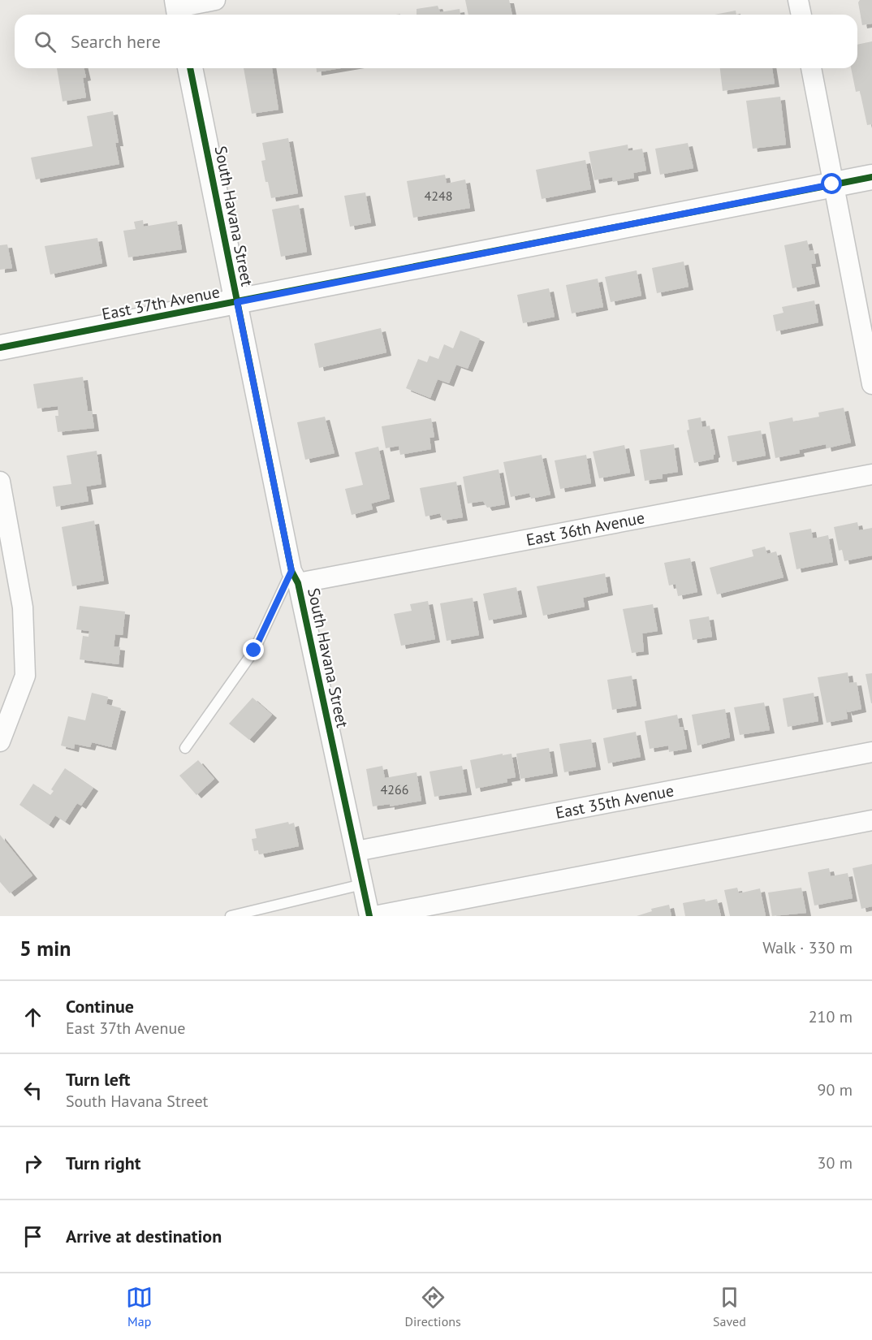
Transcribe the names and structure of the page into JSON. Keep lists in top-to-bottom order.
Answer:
{
  "streets": {
    "street": [
      "South Havana Street",
      "East 37th Avenue",
      "East 36th Avenue",
      "East 35th Avenue"
    ]
  },
  "crossings": [
    ["South Havana Street", "East 37th Avenue"],
    ["South Havana Street", "East 36th Avenue"],
    ["South Havana Street", "East 35th Avenue"]
  ],
  "house_numbers": ["4248", "4266"],
  "page": {
    "search": "Search here",
    "heading": ["5 min", "Walk · 330 m"],
    "list": [
      ["Continue", "East 37th Avenue", "210 m"],
      ["Turn left", "South Havana Street", "90 m"],
      ["Turn right", "30 m"],
      "Arrive at destination"
    ],
    "nav": ["Map", "Directions", "Saved"]
  }
}
